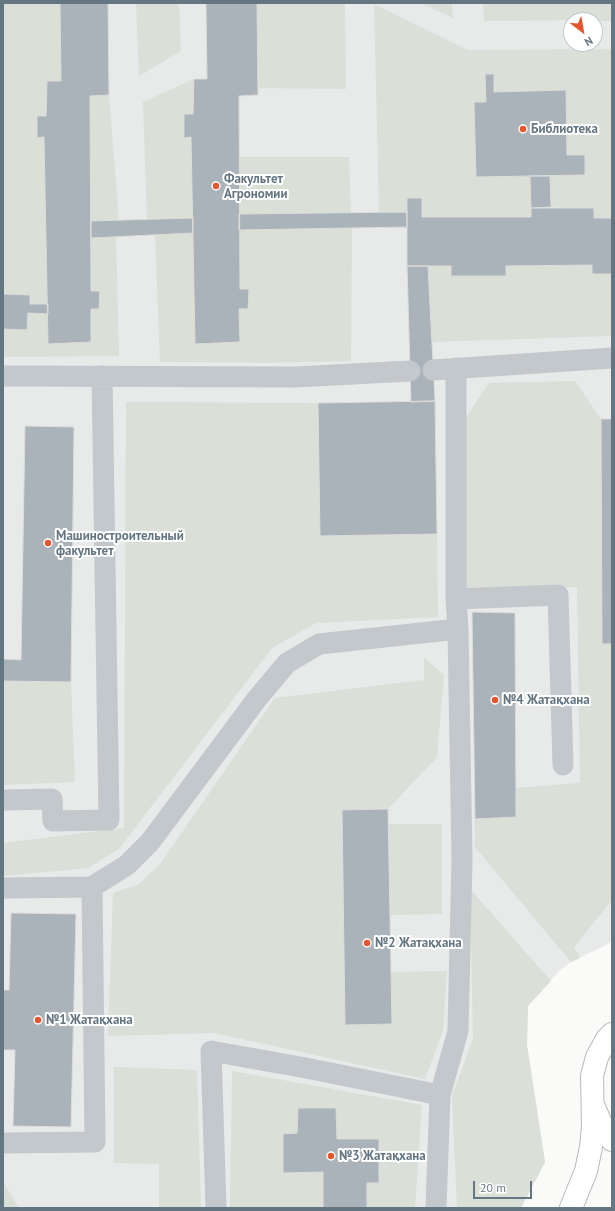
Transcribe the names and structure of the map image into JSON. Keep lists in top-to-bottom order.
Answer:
{
  "places": [
    "Библиотека",
    "Факультет Агрономии",
    "Машиностроительный факультет",
    "№4 Жатақхана",
    "№2 Жатақхана",
    "№1 Жатақхана",
    "№3 Жатақхана"
  ],
  "scale_bar": "20 m",
  "north": "bottom right"
}
